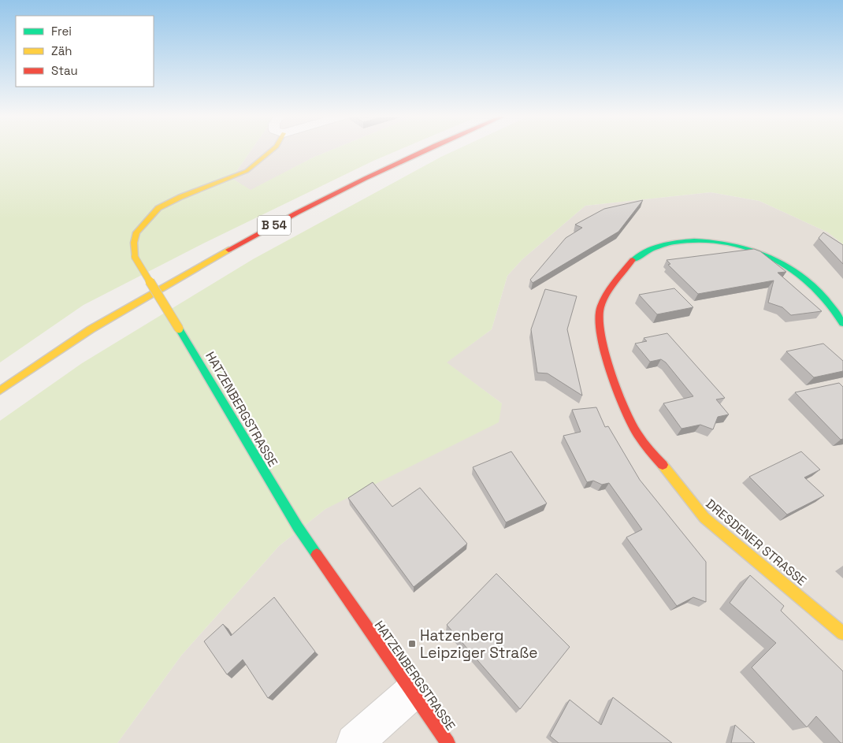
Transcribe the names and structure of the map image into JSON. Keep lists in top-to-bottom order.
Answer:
{
  "streets": {
    "street": ["B 54", "HATZENBERGSTRASSE", "DRESDENER STRASSE"]
  },
  "places": {
    "transit": ["Hatzenberg Leipziger Straße"]
  },
  "legend": ["Frei", "Zäh", "Stau"]
}
